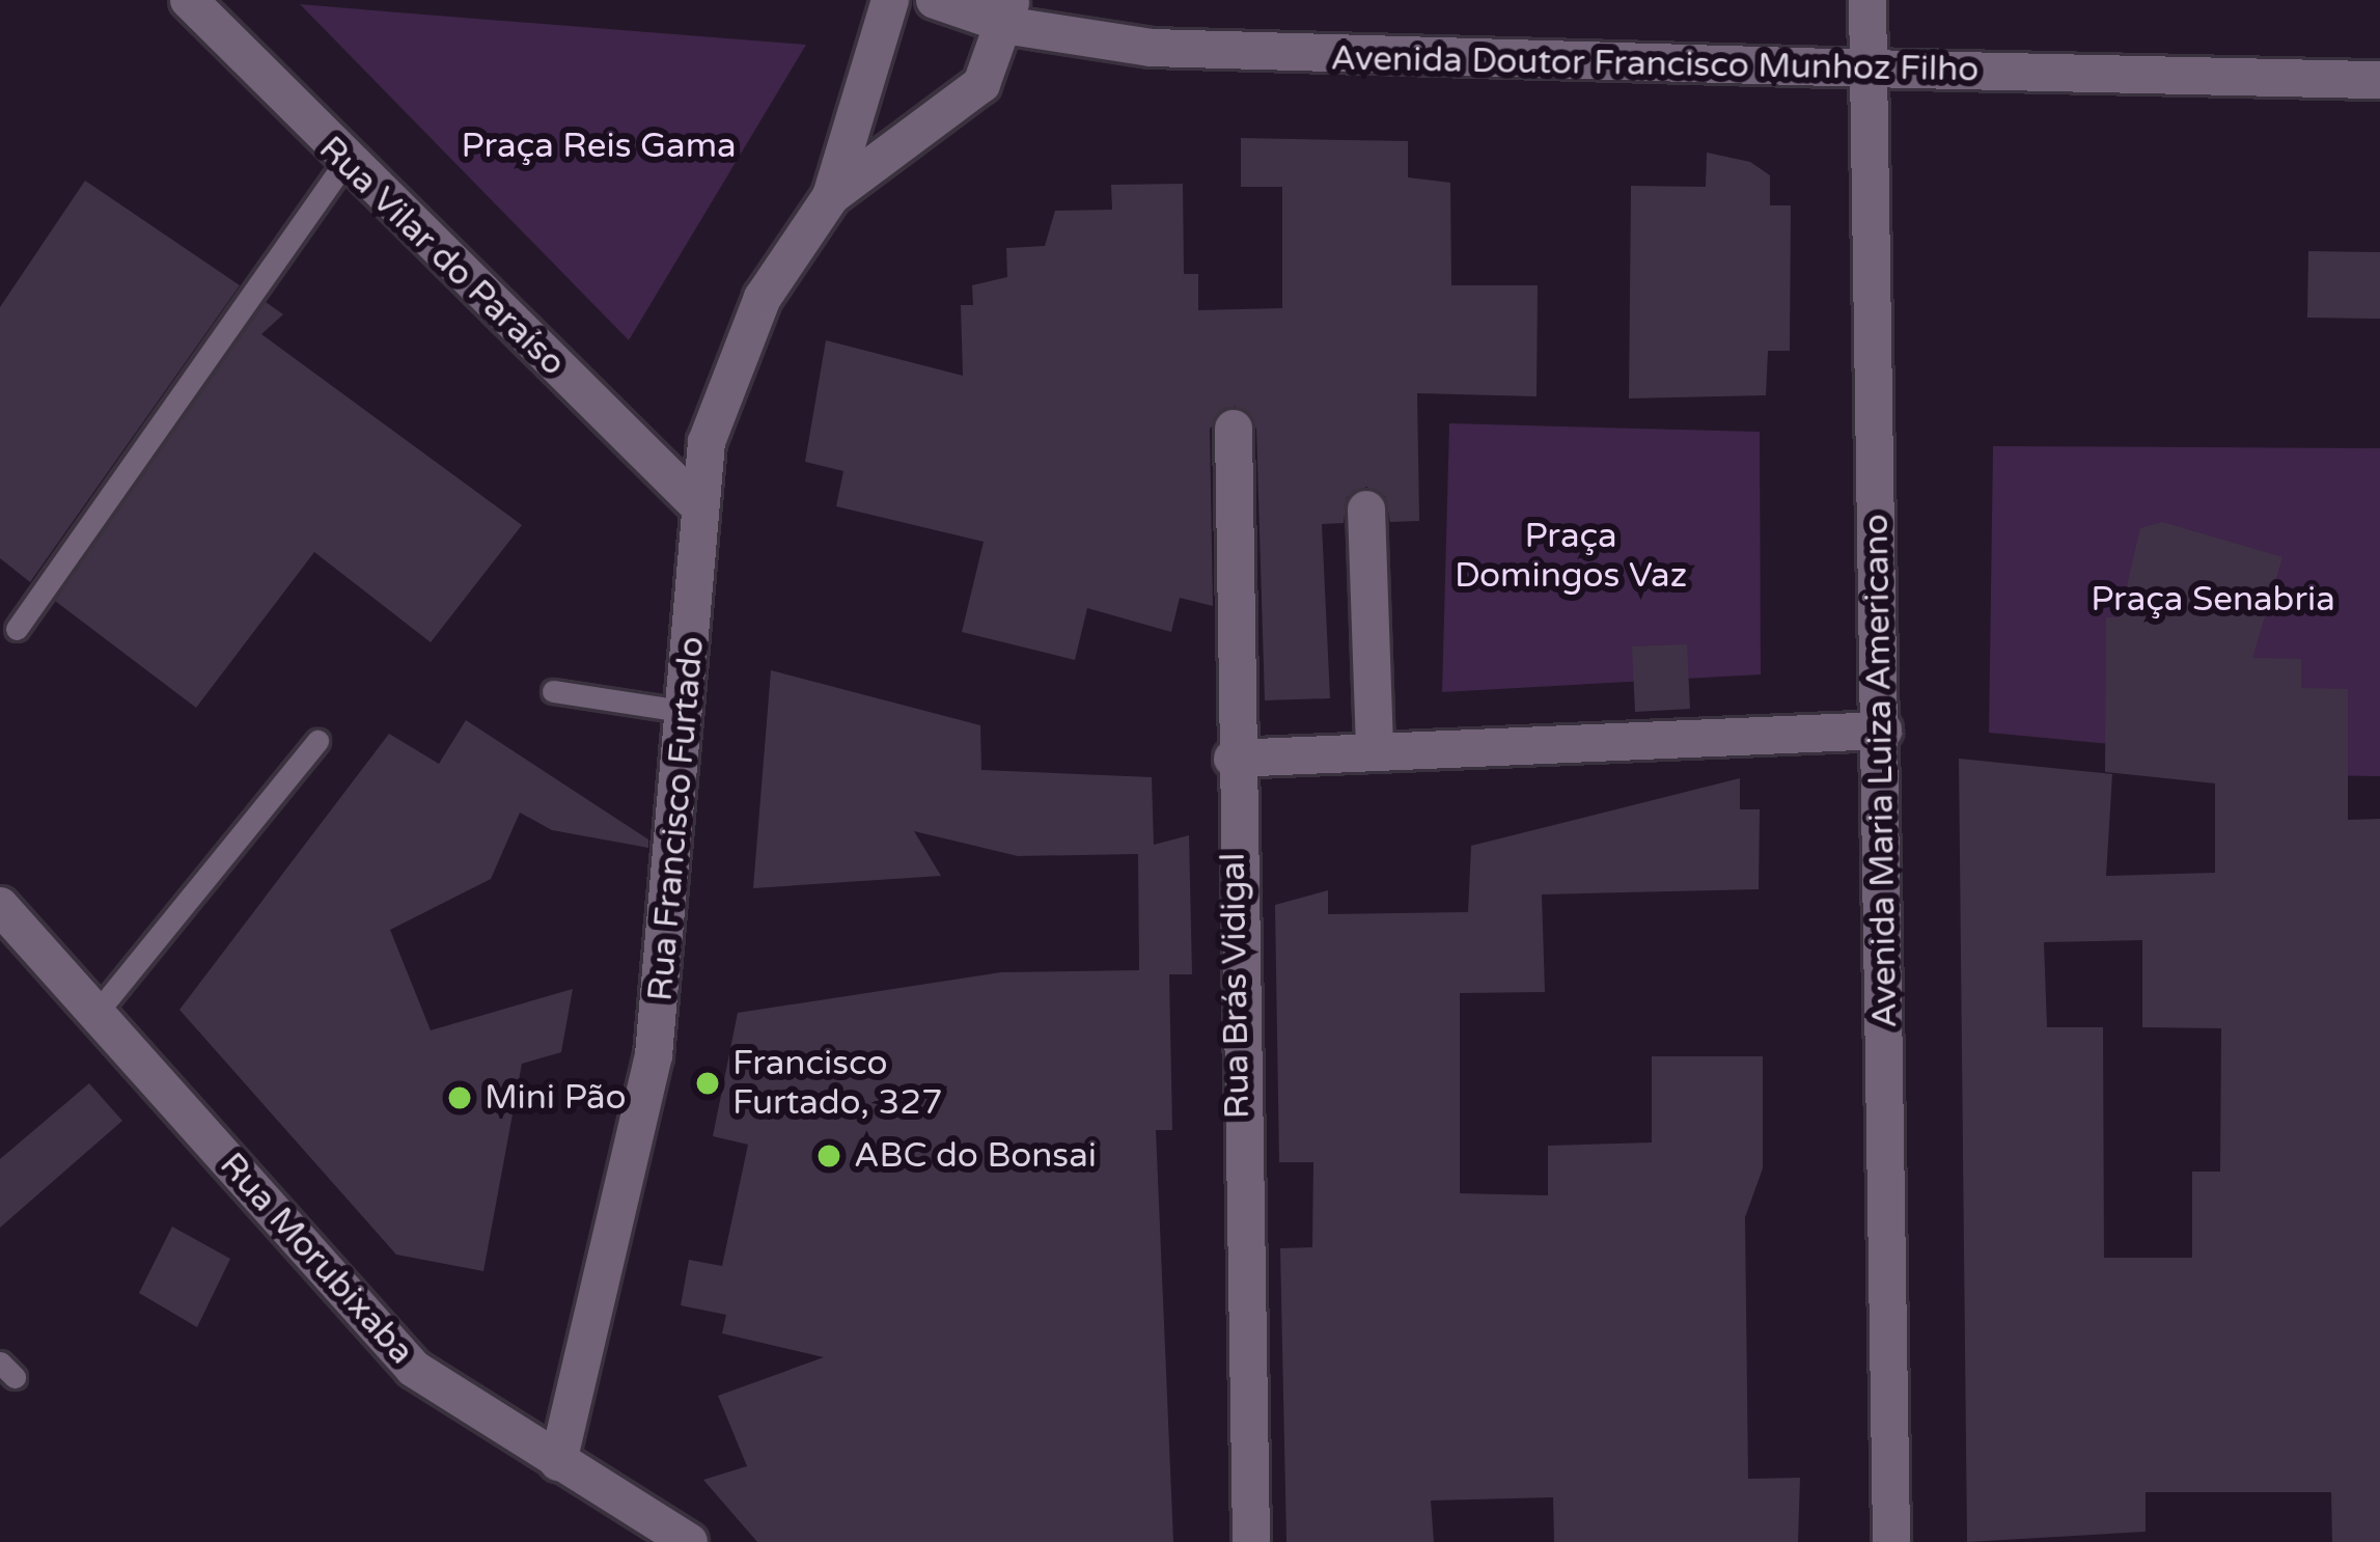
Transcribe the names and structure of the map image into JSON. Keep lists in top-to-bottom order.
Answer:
{
  "streets": {
    "street": [
      "Avenida Doutor Francisco Munhoz Filho",
      "Rua Vilar do Paraíso",
      "Avenida Maria Luiza Americano",
      "Rua Francisco Furtado",
      "Rua Brás Vidigal",
      "Rua Morubixaba"
    ]
  },
  "crossings": [
    ["Avenida Doutor Francisco Munhoz Filho", "Avenida Maria Luiza Americano"],
    ["Avenida Doutor Francisco Munhoz Filho", "Rua Francisco Furtado"],
    ["Rua Vilar do Paraíso", "Rua Francisco Furtado"],
    ["Rua Francisco Furtado", "Rua Morubixaba"]
  ],
  "parks": ["Praça Reis Gama", "Praça Domingos Vaz", "Praça Senabria"],
  "places": ["Francisco Furtado, 327", "Mini Pão", "ABC do Bonsai"]
}
